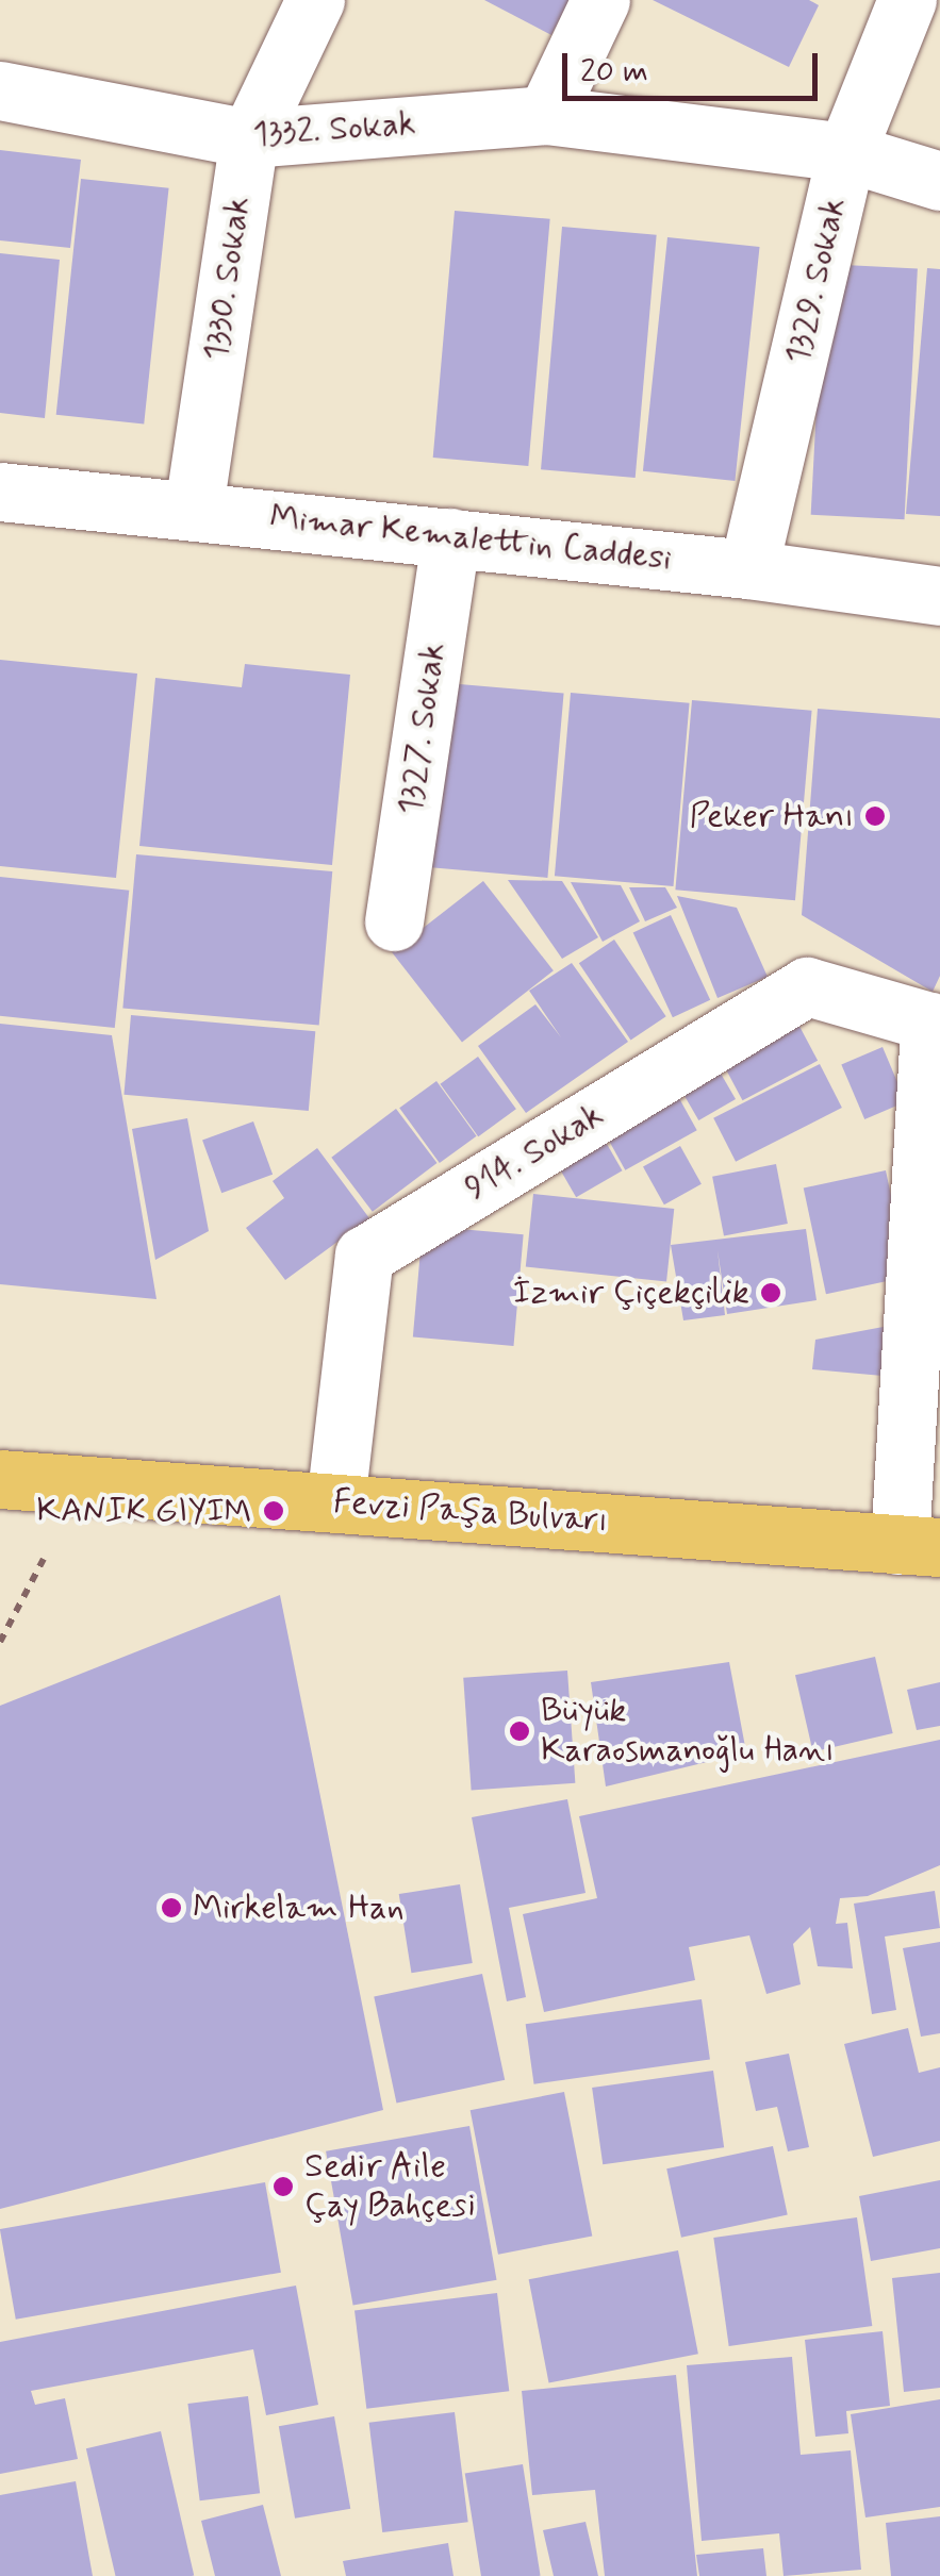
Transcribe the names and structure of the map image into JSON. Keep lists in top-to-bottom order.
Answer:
{
  "streets": {
    "main road": ["Fevzi Paşa Bulvarı"],
    "street": [
      "1332. Sokak",
      "1330. Sokak",
      "1329. Sokak",
      "Mimar Kemalettin Caddesi",
      "1327. Sokak",
      "914. Sokak"
    ]
  },
  "crossings": [
    ["1332. Sokak", "1330. Sokak"],
    ["1332. Sokak", "1329. Sokak"],
    ["1330. Sokak", "Mimar Kemalettin Caddesi"],
    ["1329. Sokak", "Mimar Kemalettin Caddesi"],
    ["Mimar Kemalettin Caddesi", "1327. Sokak"],
    ["914. Sokak", "Fevzi Paşa Bulvarı"]
  ],
  "places": [
    "Peker Hanı",
    "İzmir Çiçekçilik",
    "KANIK GIYIM",
    "Büyük Karaosmanoğlu Hanı",
    "Mirkelam Han",
    "Sedir Aile Çay Bahçesi"
  ],
  "scale_bar": "20 m"
}
